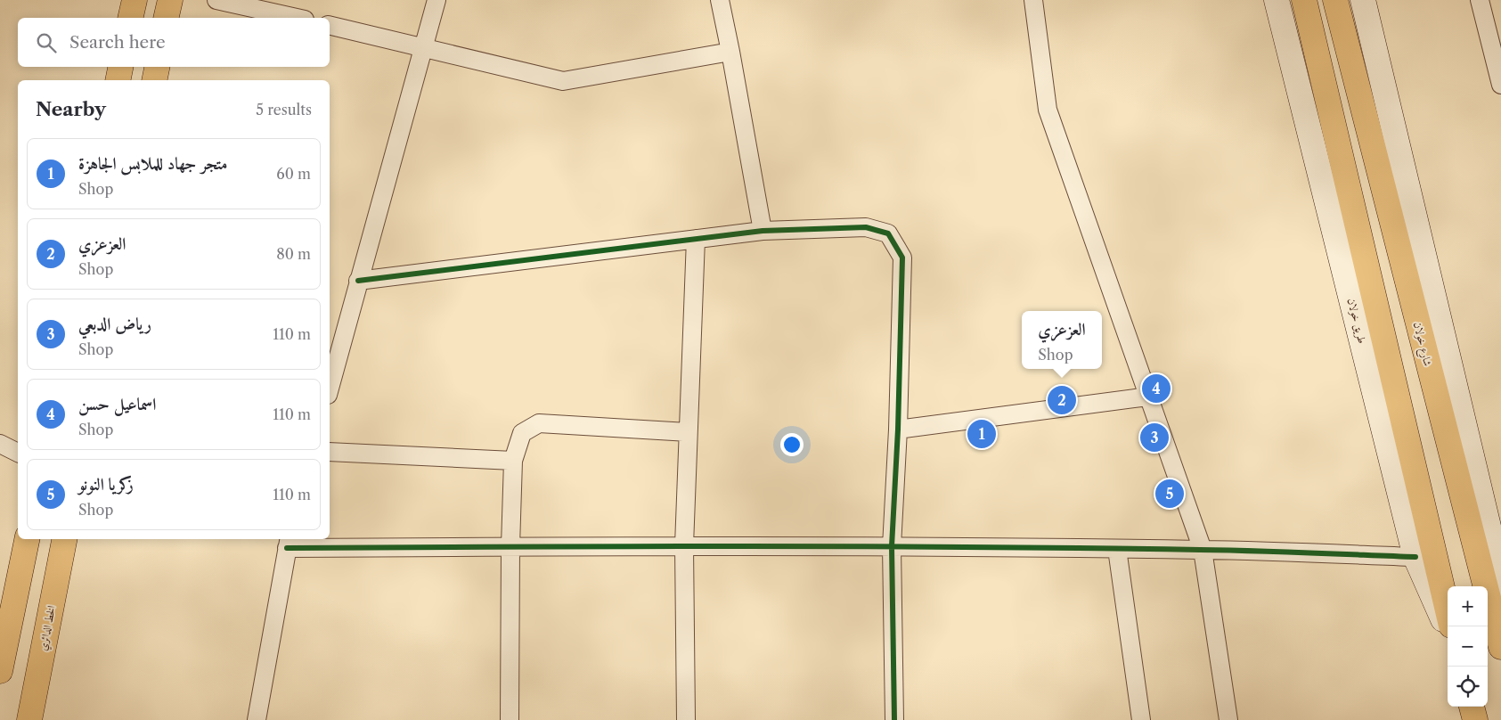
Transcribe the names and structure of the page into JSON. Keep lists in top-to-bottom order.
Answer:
{
  "streets": {
    "main road": ["طريق خولان", "شارع خولان", "الخط الدائري"]
  },
  "page": {
    "search": "Search here",
    "heading": ["Nearby", "5 results"],
    "list": [
      {
        "mark": "1",
        "name": "متجر جهاد للملابس الجاهزة",
        "note": "Shop",
        "value": "60 m"
      },
      {
        "mark": "2",
        "name": "العزعزي",
        "note": "Shop",
        "value": "80 m"
      },
      {
        "mark": "3",
        "name": "رياض الدبعي",
        "note": "Shop",
        "value": "110 m"
      },
      {
        "mark": "4",
        "name": "اسماعيل حسن",
        "note": "Shop",
        "value": "110 m"
      },
      {
        "mark": "5",
        "name": "زكريا النونو",
        "note": "Shop",
        "value": "110 m"
      }
    ],
    "popup": ["العزعزي", "Shop"],
    "pins": [
      "4",
      "2",
      "1",
      "3",
      "5"
    ],
    "map_buttons": ["+", "−"]
  }
}
